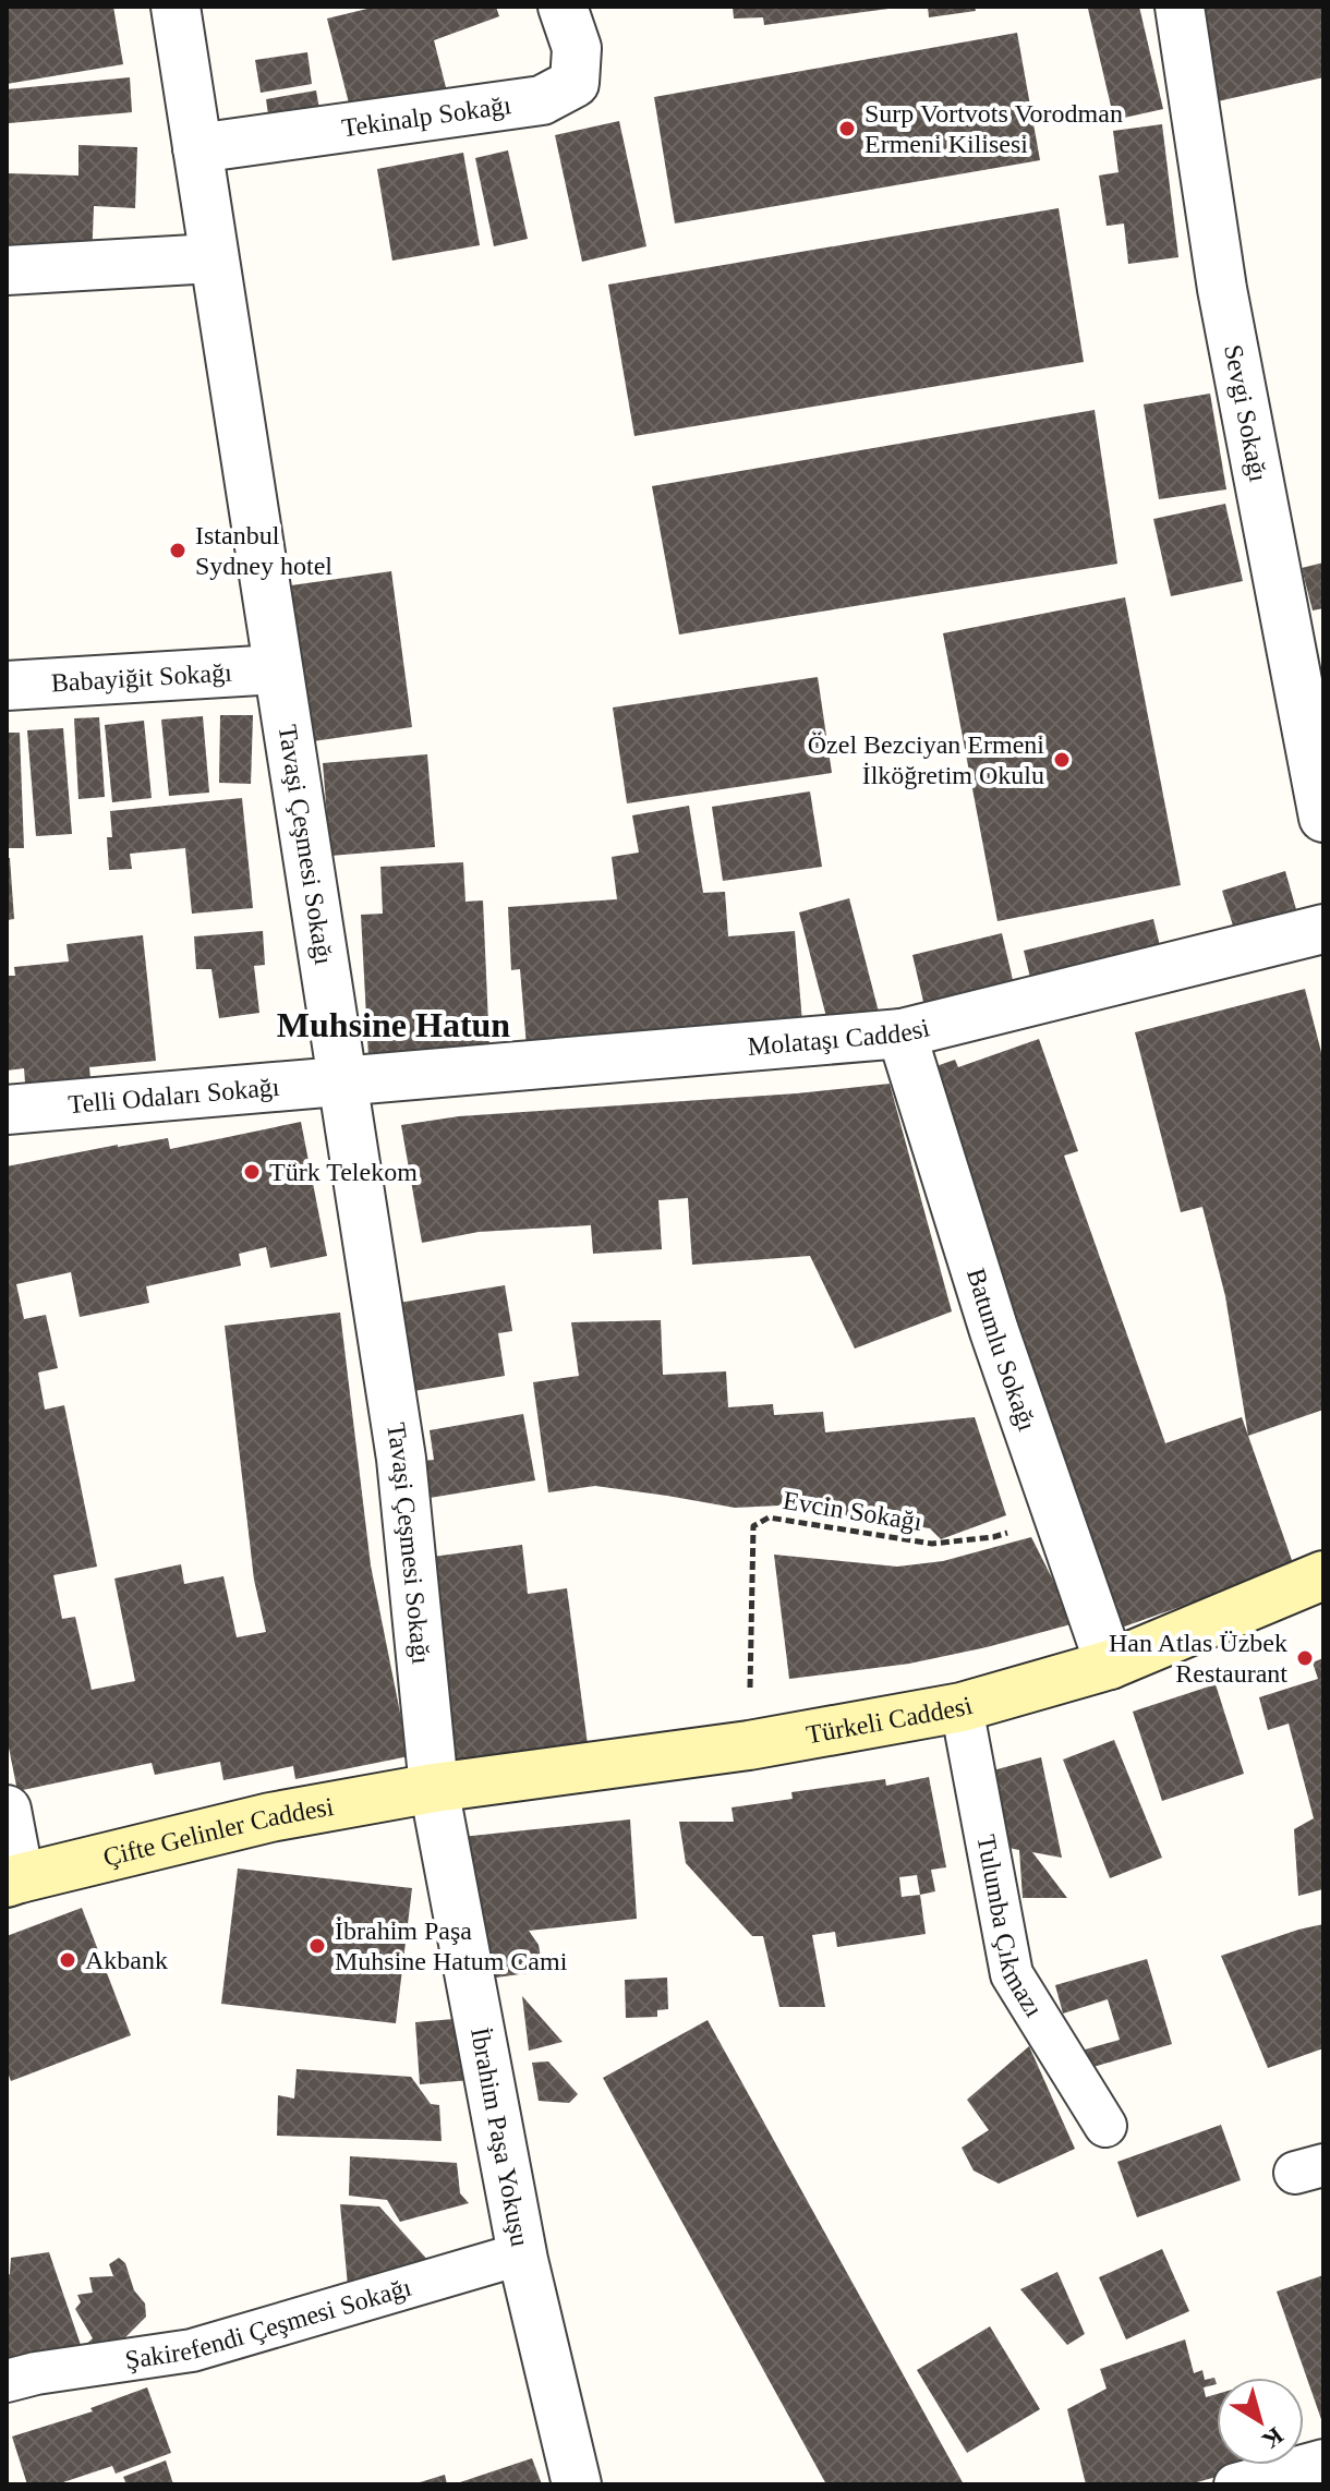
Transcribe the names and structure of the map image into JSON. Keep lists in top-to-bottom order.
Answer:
{
  "streets": {
    "main road": ["Türkeli Caddesi", "Çifte Gelinler Caddesi"],
    "street": [
      "Tekinalp Sokağı",
      "Sevgi Sokağı",
      "Babayiğit Sokağı",
      "Tavaşi Çeşmesi Sokağı",
      "Molataşı Caddesi",
      "Telli Odaları Sokağı",
      "Batumlu Sokağı",
      "Tulumba Çıkmazı",
      "İbrahim Paşa Yokuşu",
      "Şakirefendi Çeşmesi Sokağı"
    ],
    "path": ["Evcin Sokağı"]
  },
  "crossings": [
    ["Tekinalp Sokağı", "Tavaşi Çeşmesi Sokağı"],
    ["Babayiğit Sokağı", "Tavaşi Çeşmesi Sokağı"],
    ["Tavaşi Çeşmesi Sokağı", "Molataşı Caddesi"],
    ["Tavaşi Çeşmesi Sokağı", "Telli Odaları Sokağı"],
    ["Tavaşi Çeşmesi Sokağı", "Türkeli Caddesi"],
    ["Tavaşi Çeşmesi Sokağı", "Çifte Gelinler Caddesi"],
    ["Tavaşi Çeşmesi Sokağı", "İbrahim Paşa Yokuşu"],
    ["Molataşı Caddesi", "Telli Odaları Sokağı"],
    ["Molataşı Caddesi", "Batumlu Sokağı"],
    ["Batumlu Sokağı", "Evcin Sokağı"],
    ["Batumlu Sokağı", "Türkeli Caddesi"],
    ["Evcin Sokağı", "Türkeli Caddesi"],
    ["Türkeli Caddesi", "Çifte Gelinler Caddesi"],
    ["Türkeli Caddesi", "Tulumba Çıkmazı"],
    ["Türkeli Caddesi", "İbrahim Paşa Yokuşu"],
    ["Çifte Gelinler Caddesi", "İbrahim Paşa Yokuşu"],
    ["İbrahim Paşa Yokuşu", "Şakirefendi Çeşmesi Sokağı"]
  ],
  "districts": ["Muhsine Hatun"],
  "places": [
    "Surp Vortvots Vorodman Ermeni Kilisesi",
    "Istanbul Sydney hotel",
    "Özel Bezciyan Ermeni İlköğretim Okulu",
    "Türk Telekom",
    "Han Atlas Üzbek Restaurant",
    "İbrahim Paşa Muhsine Hatum Cami",
    "Akbank"
  ],
  "north": "bottom right"
}
